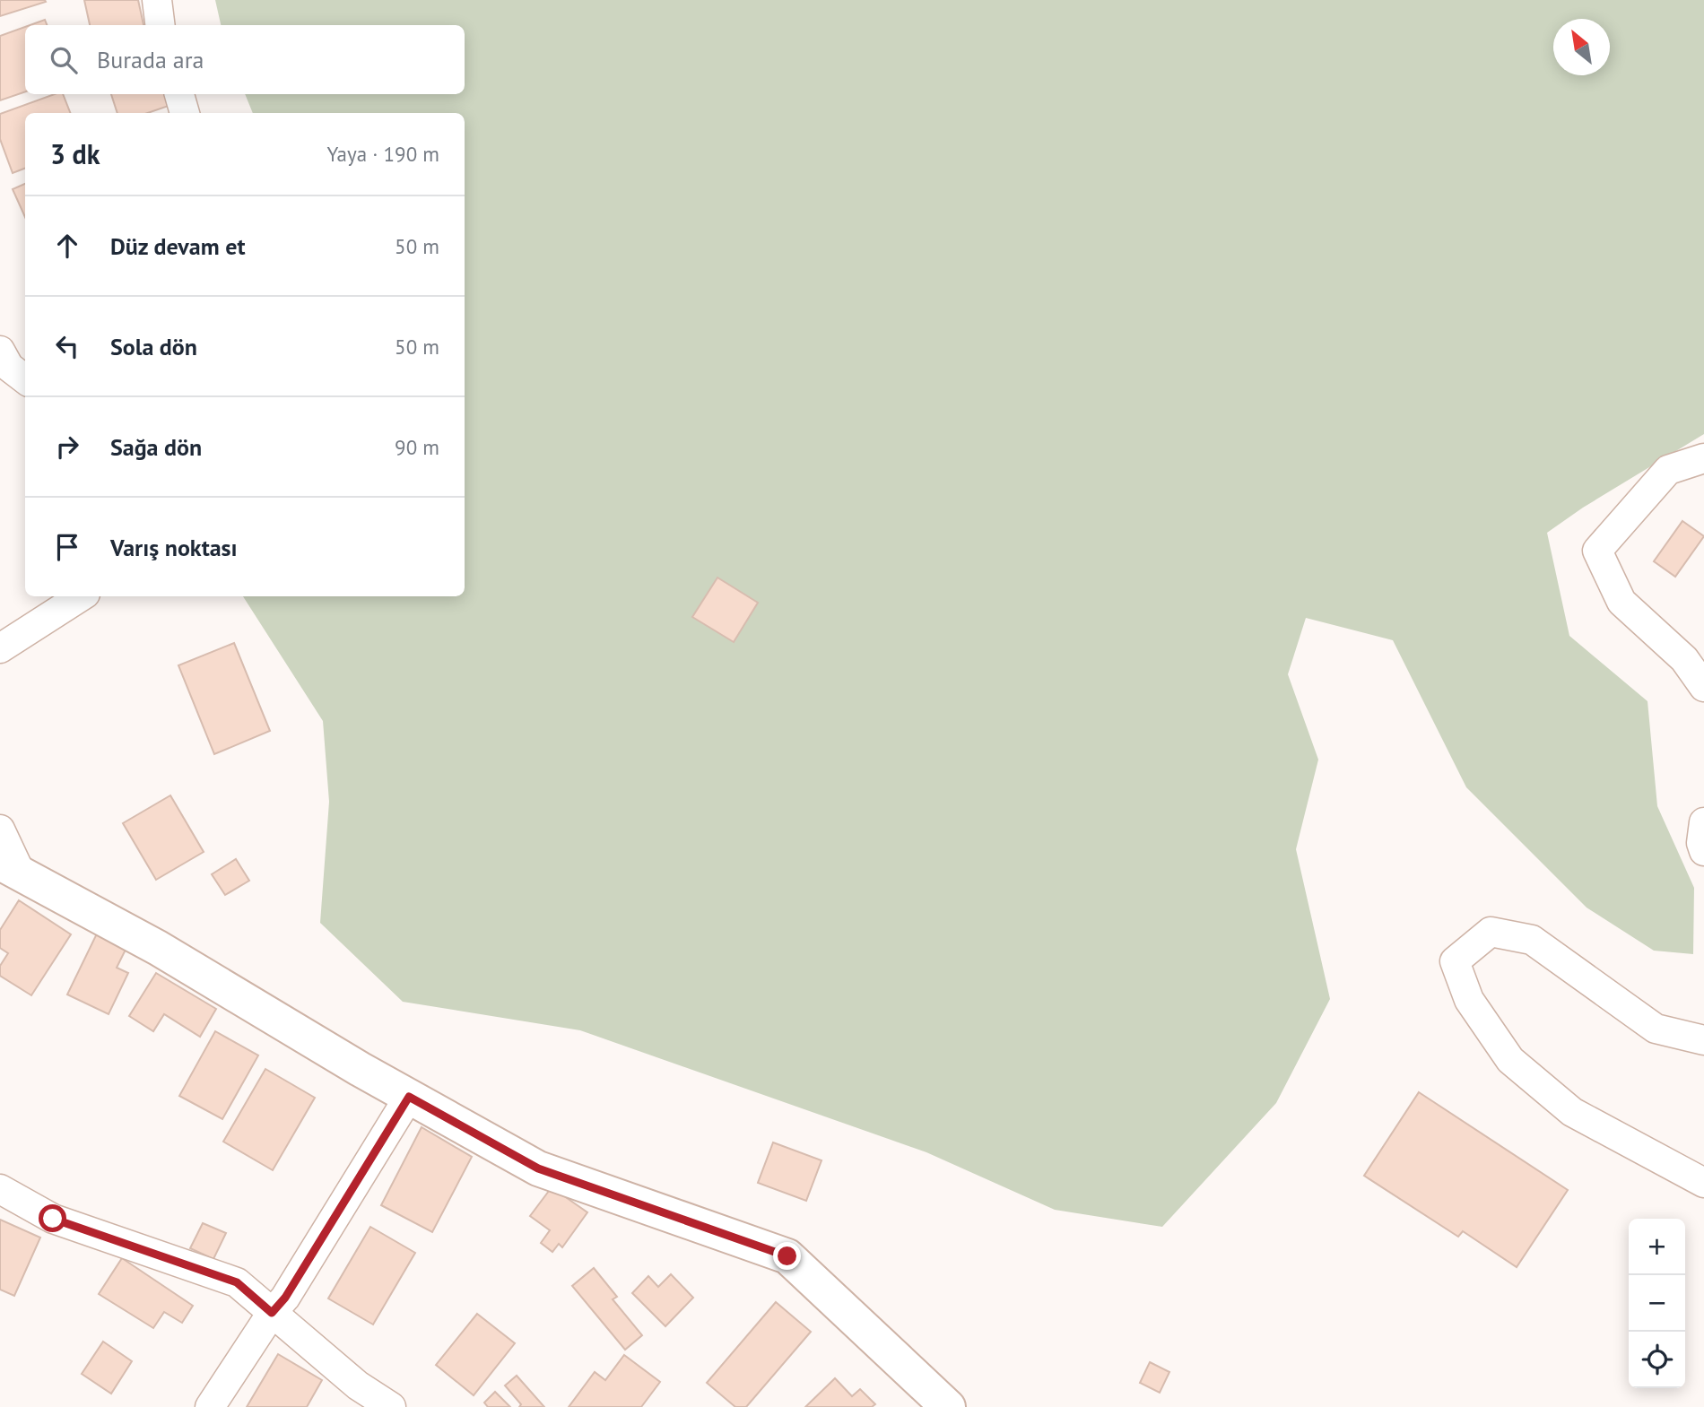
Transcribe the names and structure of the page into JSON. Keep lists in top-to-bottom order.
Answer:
{
  "north": "top left",
  "page": {
    "search": "Burada ara",
    "heading": ["3 dk", "Yaya · 190 m"],
    "list": [
      ["Düz devam et", "50 m"],
      ["Sola dön", "50 m"],
      ["Sağa dön", "90 m"],
      "Varış noktası"
    ],
    "map_buttons": ["+", "−"]
  }
}
